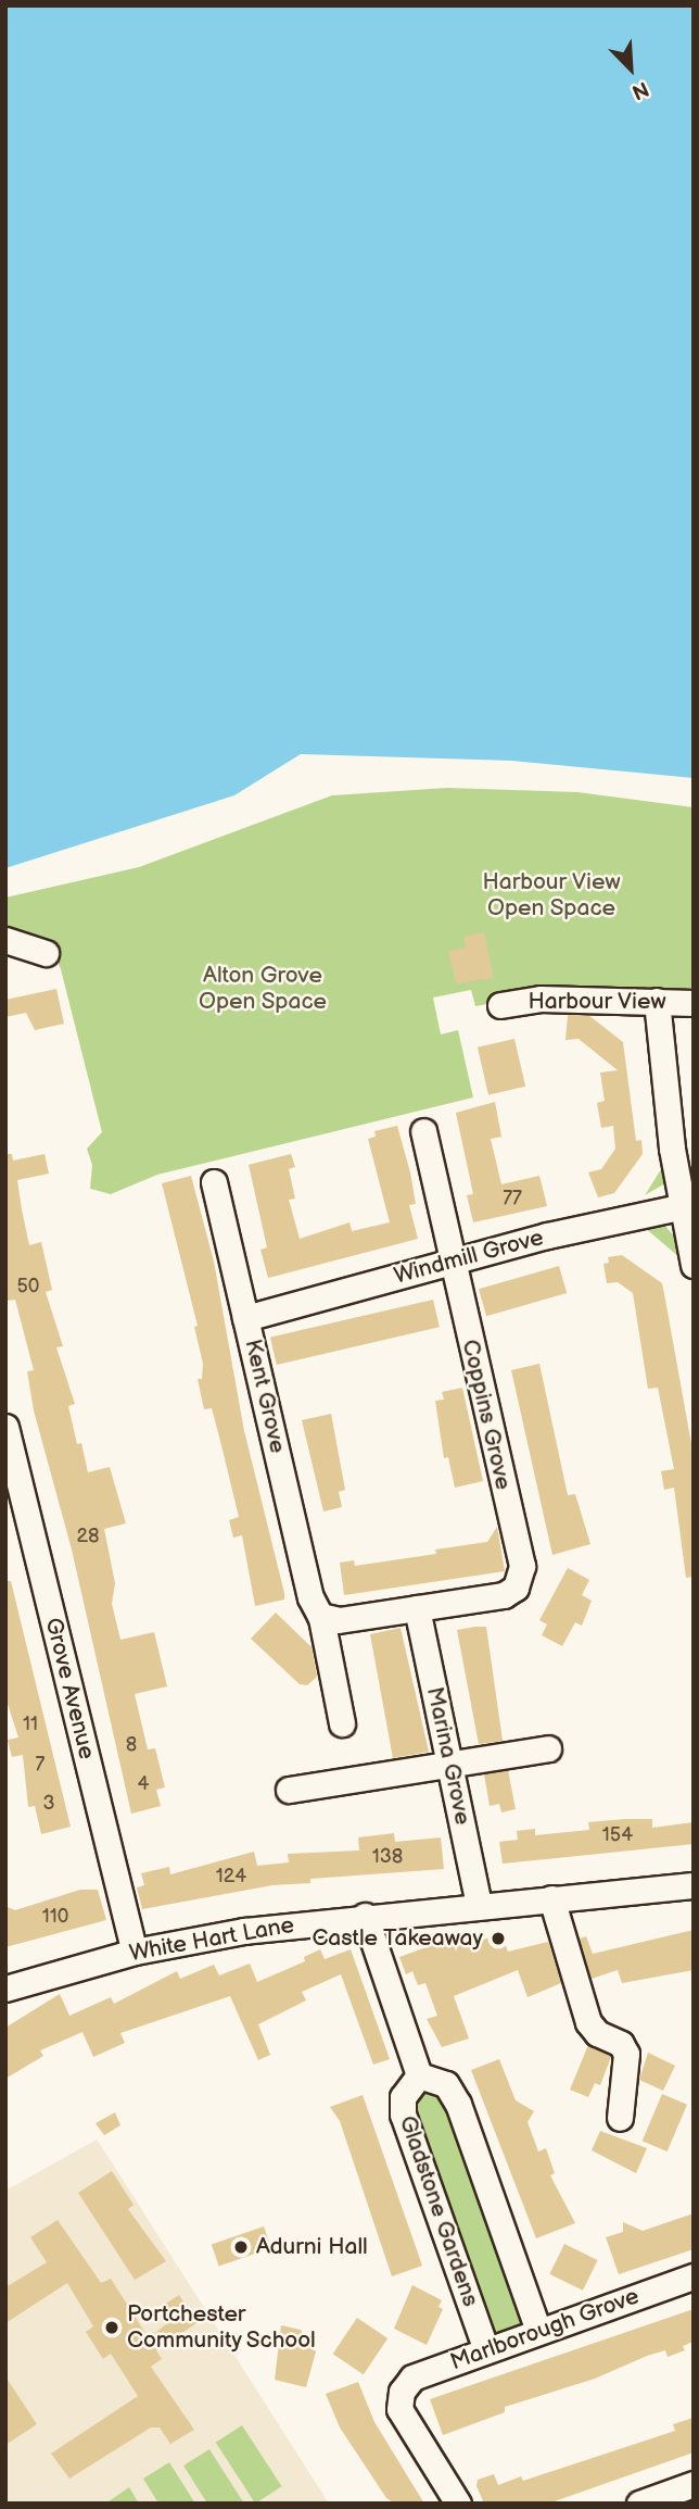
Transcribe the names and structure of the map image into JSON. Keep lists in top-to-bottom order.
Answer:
{
  "streets": {
    "street": [
      "Harbour View",
      "Windmill Grove",
      "Kent Grove",
      "Coppins Grove",
      "Grove Avenue",
      "Marina Grove",
      "White Hart Lane",
      "Gladstone Gardens",
      "Marlborough Grove"
    ]
  },
  "crossings": [
    ["Windmill Grove", "Kent Grove"],
    ["Windmill Grove", "Coppins Grove"],
    ["Coppins Grove", "Marina Grove"],
    ["Grove Avenue", "White Hart Lane"],
    ["Marina Grove", "White Hart Lane"],
    ["Gladstone Gardens", "Marlborough Grove"]
  ],
  "parks": ["Harbour View Open Space", "Alton Grove Open Space"],
  "places": ["Castle Takeaway", "Adurni Hall", "Portchester Community School"],
  "house_numbers": [
    "77",
    "50",
    "28",
    "11",
    "8",
    "7",
    "4",
    "3",
    "154",
    "138",
    "124",
    "110"
  ],
  "north": "bottom right"
}
